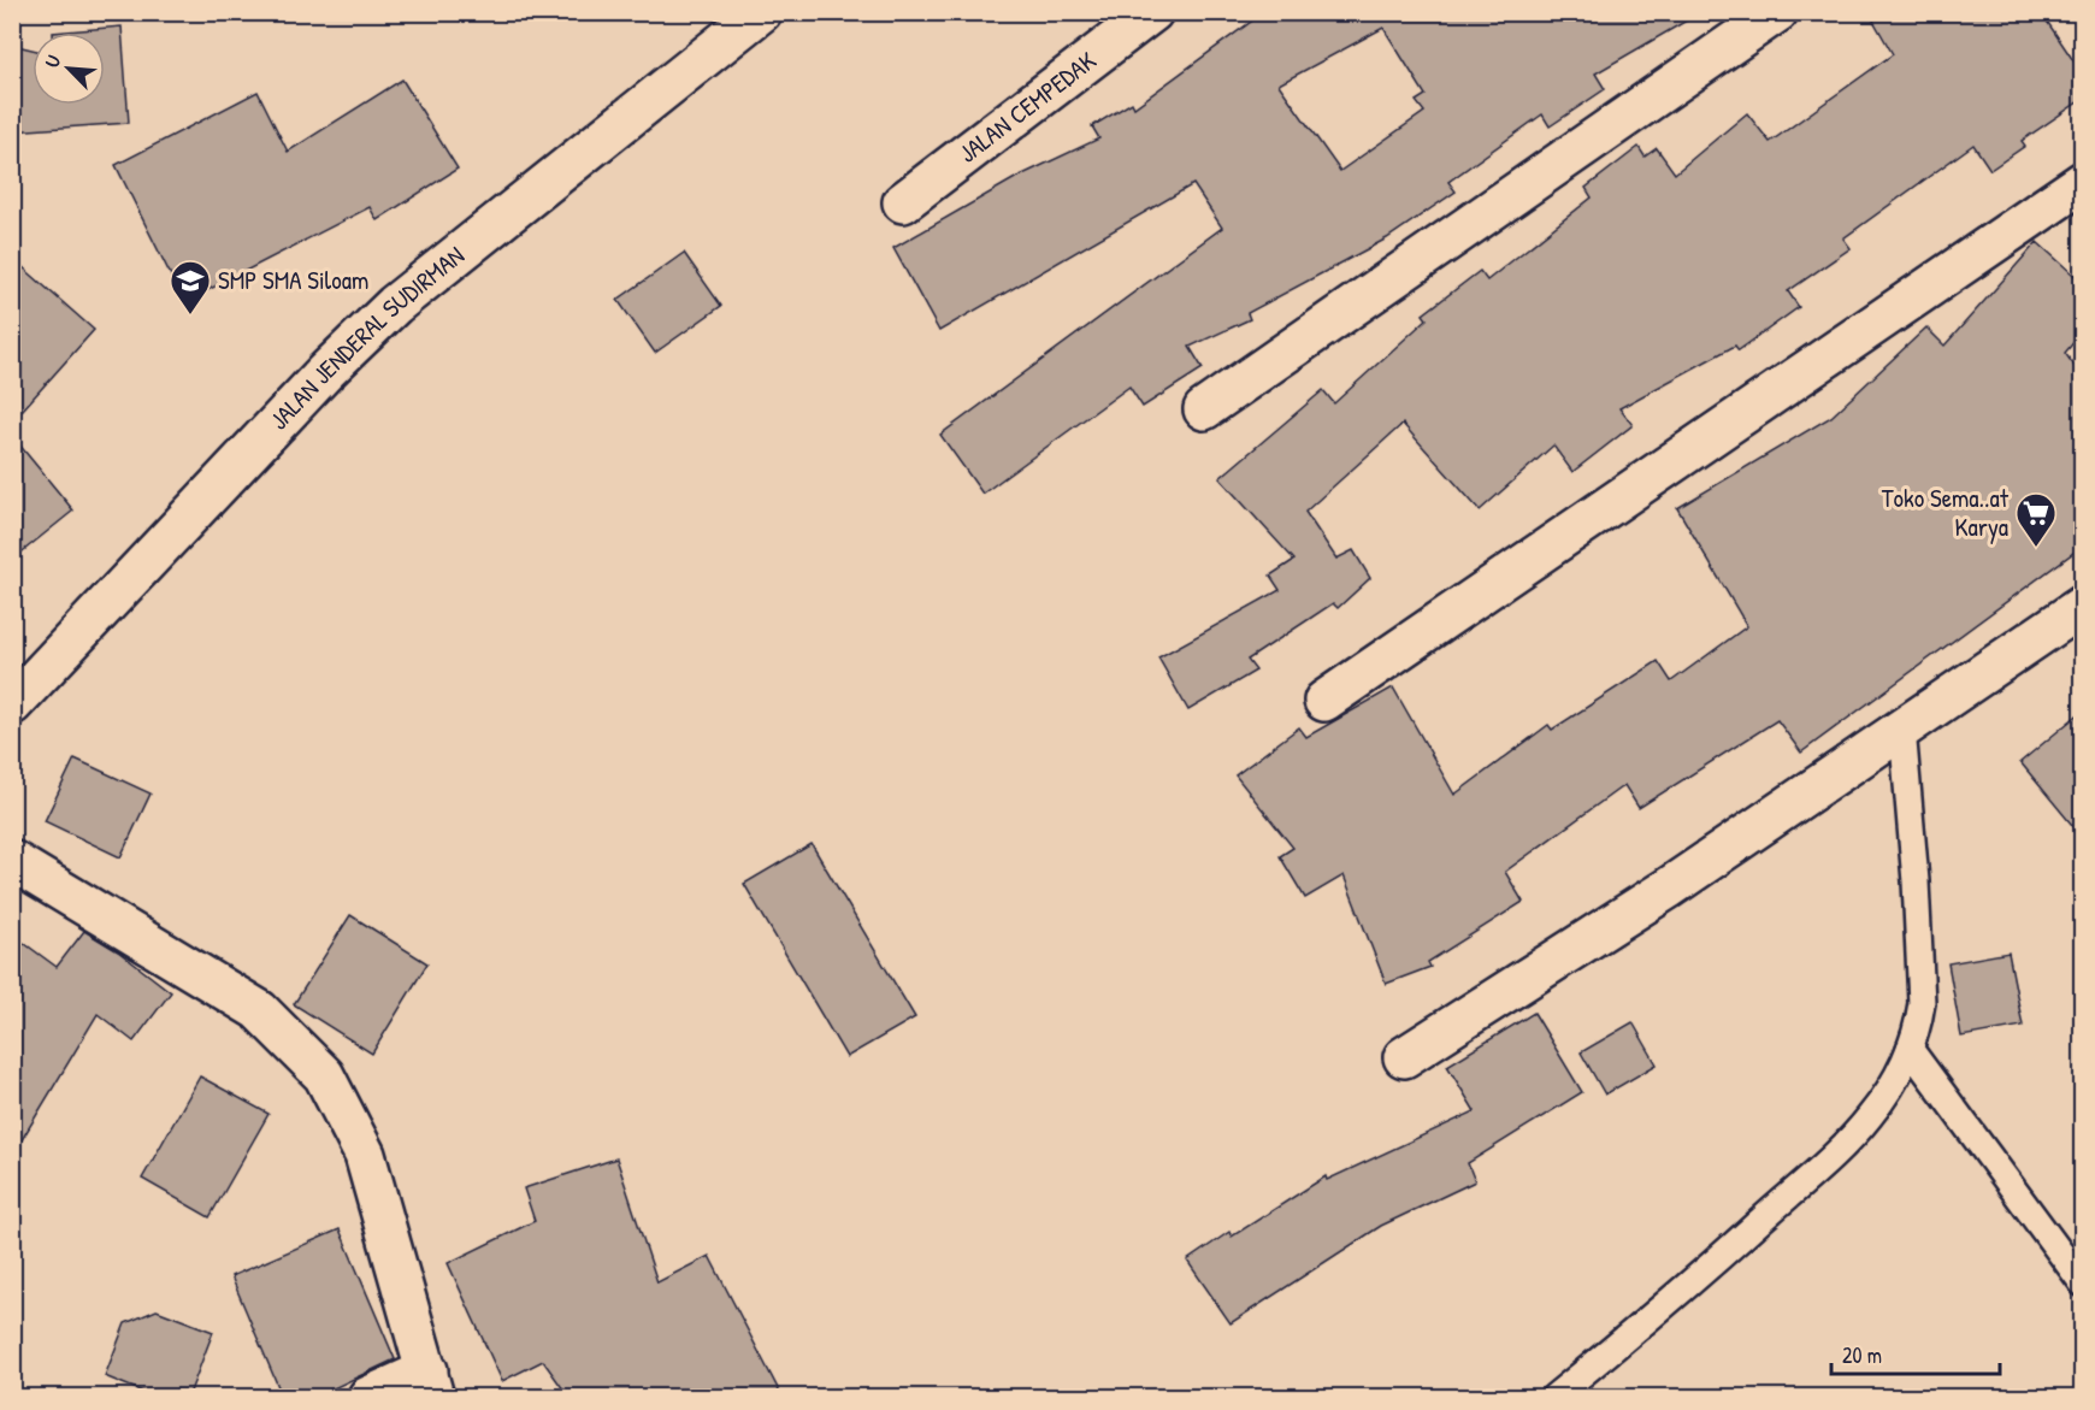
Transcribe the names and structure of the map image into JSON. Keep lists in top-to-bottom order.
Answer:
{
  "streets": {
    "street": ["JALAN CEMPEDAK", "JALAN JENDERAL SUDIRMAN"]
  },
  "places": {
    "school or university": ["SMP SMA Siloam"],
    "supermarket": ["Toko Sema..at Karya"]
  },
  "scale_bar": "20 m",
  "north": "top left"
}
